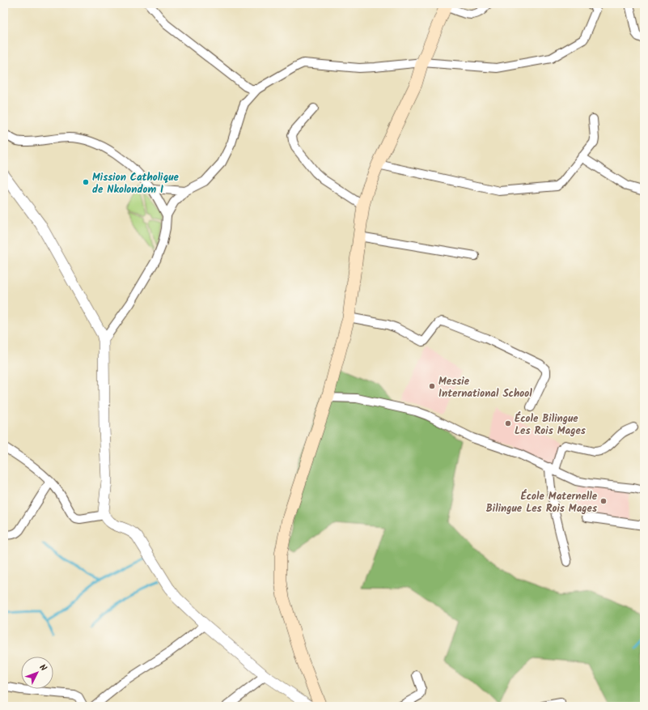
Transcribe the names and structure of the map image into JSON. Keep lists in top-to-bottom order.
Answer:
{
  "places": [
    "Mission Catholique de Nkolondom I",
    "Messie International School",
    "École Bilingue Les Rois Mages",
    "École Maternelle Bilingue Les Rois Mages"
  ],
  "north": "top right"
}
